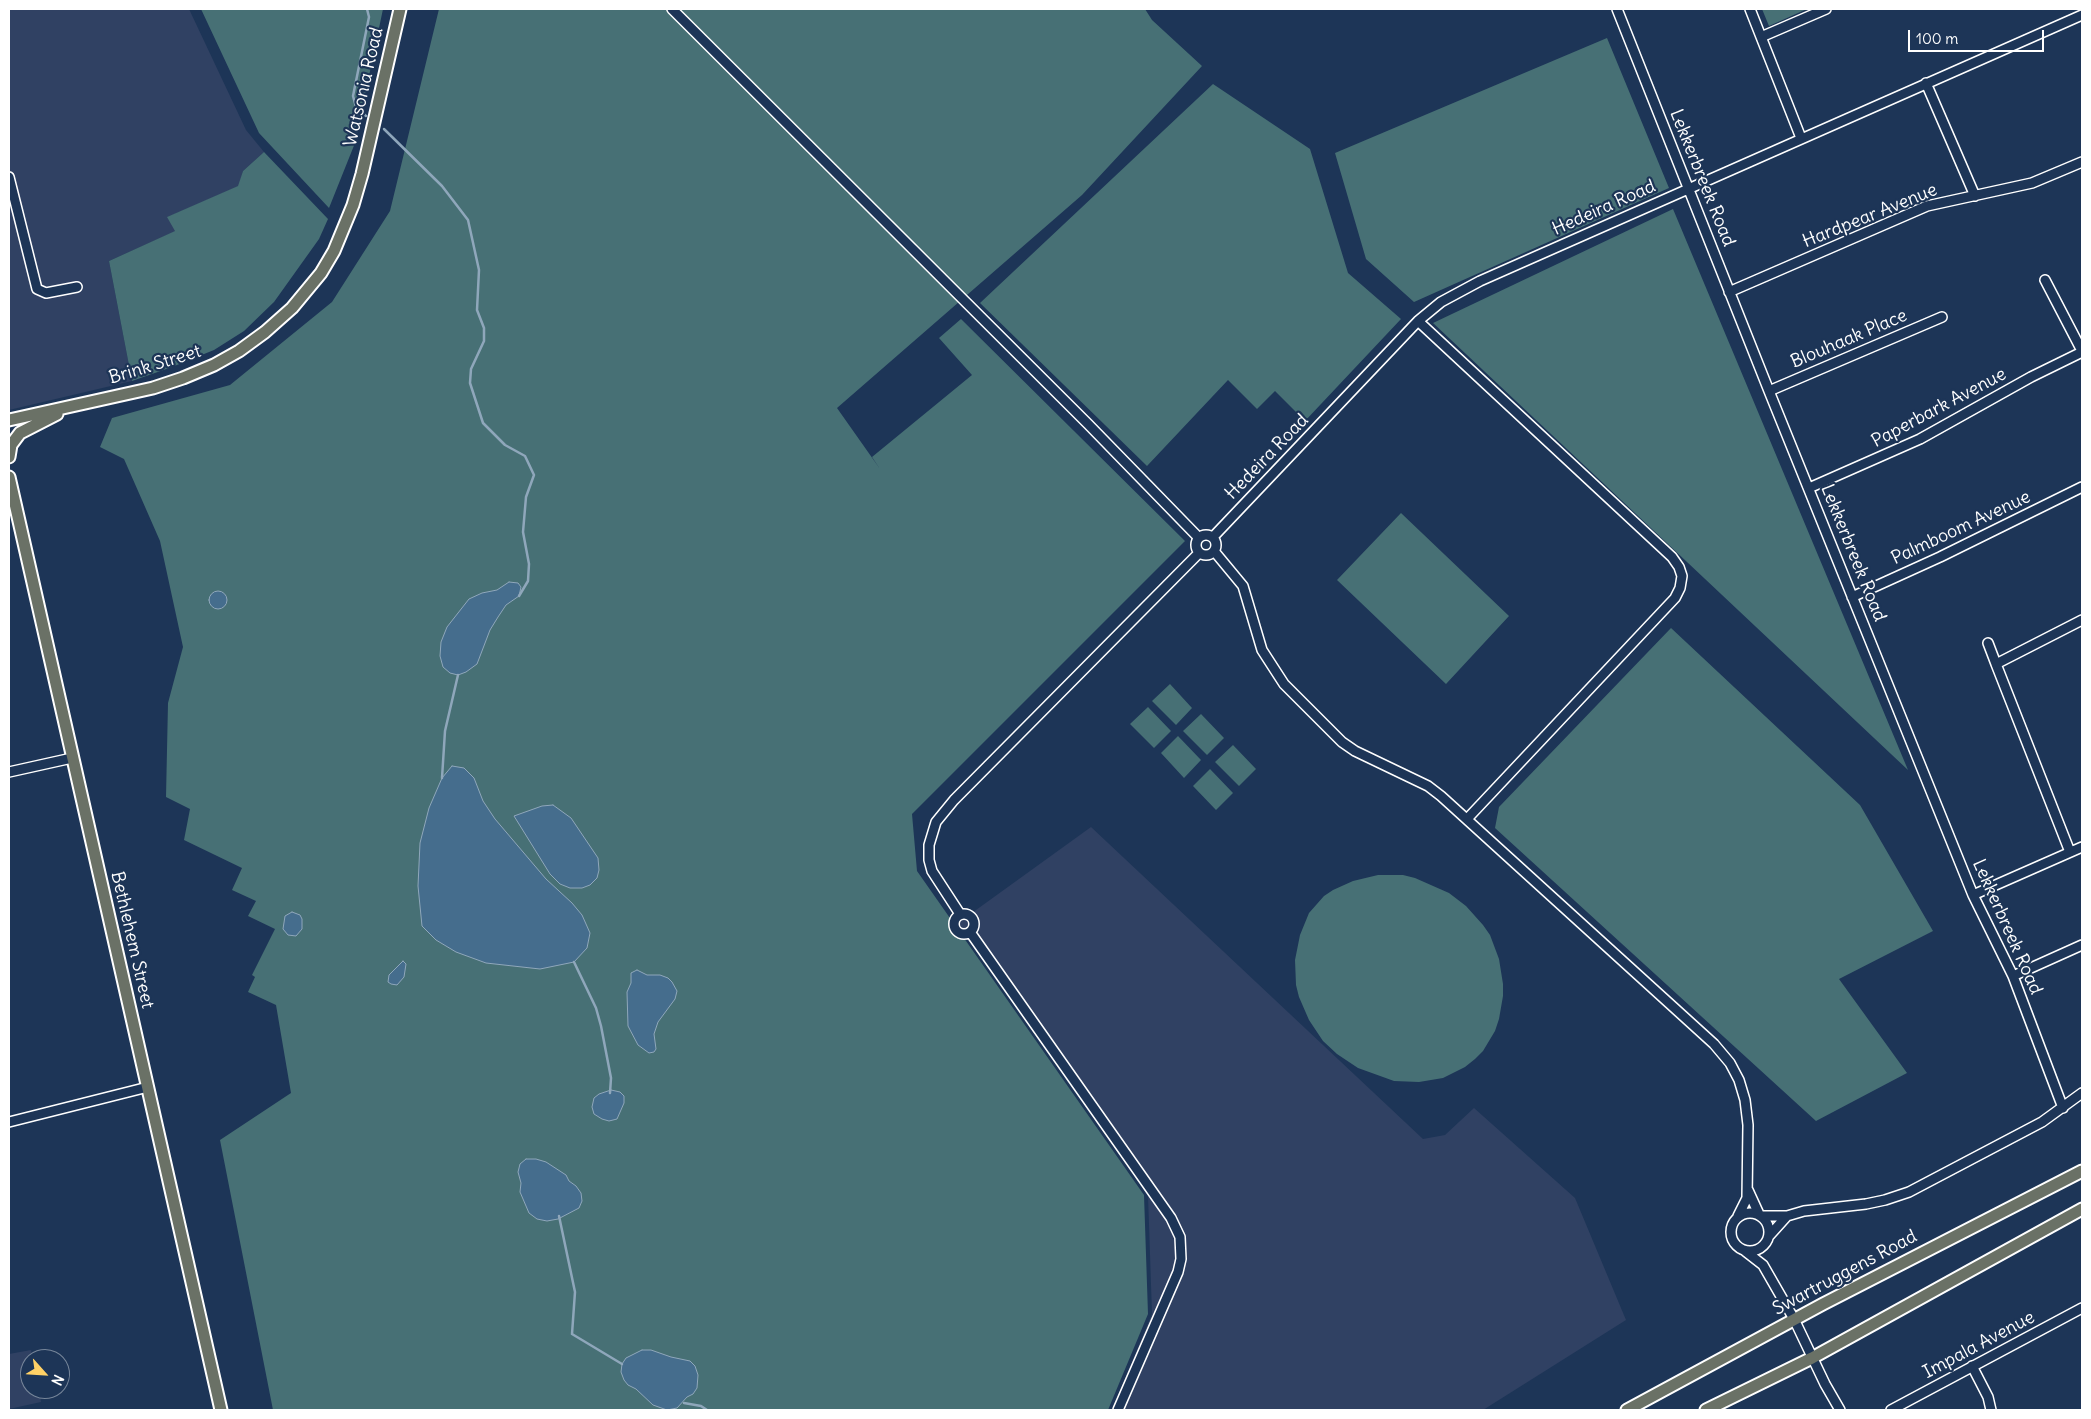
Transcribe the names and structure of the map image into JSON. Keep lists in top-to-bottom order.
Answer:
{
  "streets": {
    "main road": [
      "Watsonia Road",
      "Brink Street",
      "Bethlehem Street",
      "Swartruggens Road"
    ],
    "street": [
      "Lekkerbreek Road",
      "Hedeira Road",
      "Hardpear Avenue",
      "Blouhaak Place",
      "Paperbark Avenue",
      "Palmboom Avenue",
      "Impala Avenue"
    ]
  },
  "crossings": [
    ["Watsonia Road", "Brink Street"],
    ["Lekkerbreek Road", "Hedeira Road"],
    ["Lekkerbreek Road", "Hardpear Avenue"],
    ["Lekkerbreek Road", "Blouhaak Place"],
    ["Lekkerbreek Road", "Paperbark Avenue"],
    ["Lekkerbreek Road", "Palmboom Avenue"]
  ],
  "scale_bar": "100 m",
  "north": "bottom right"
}
